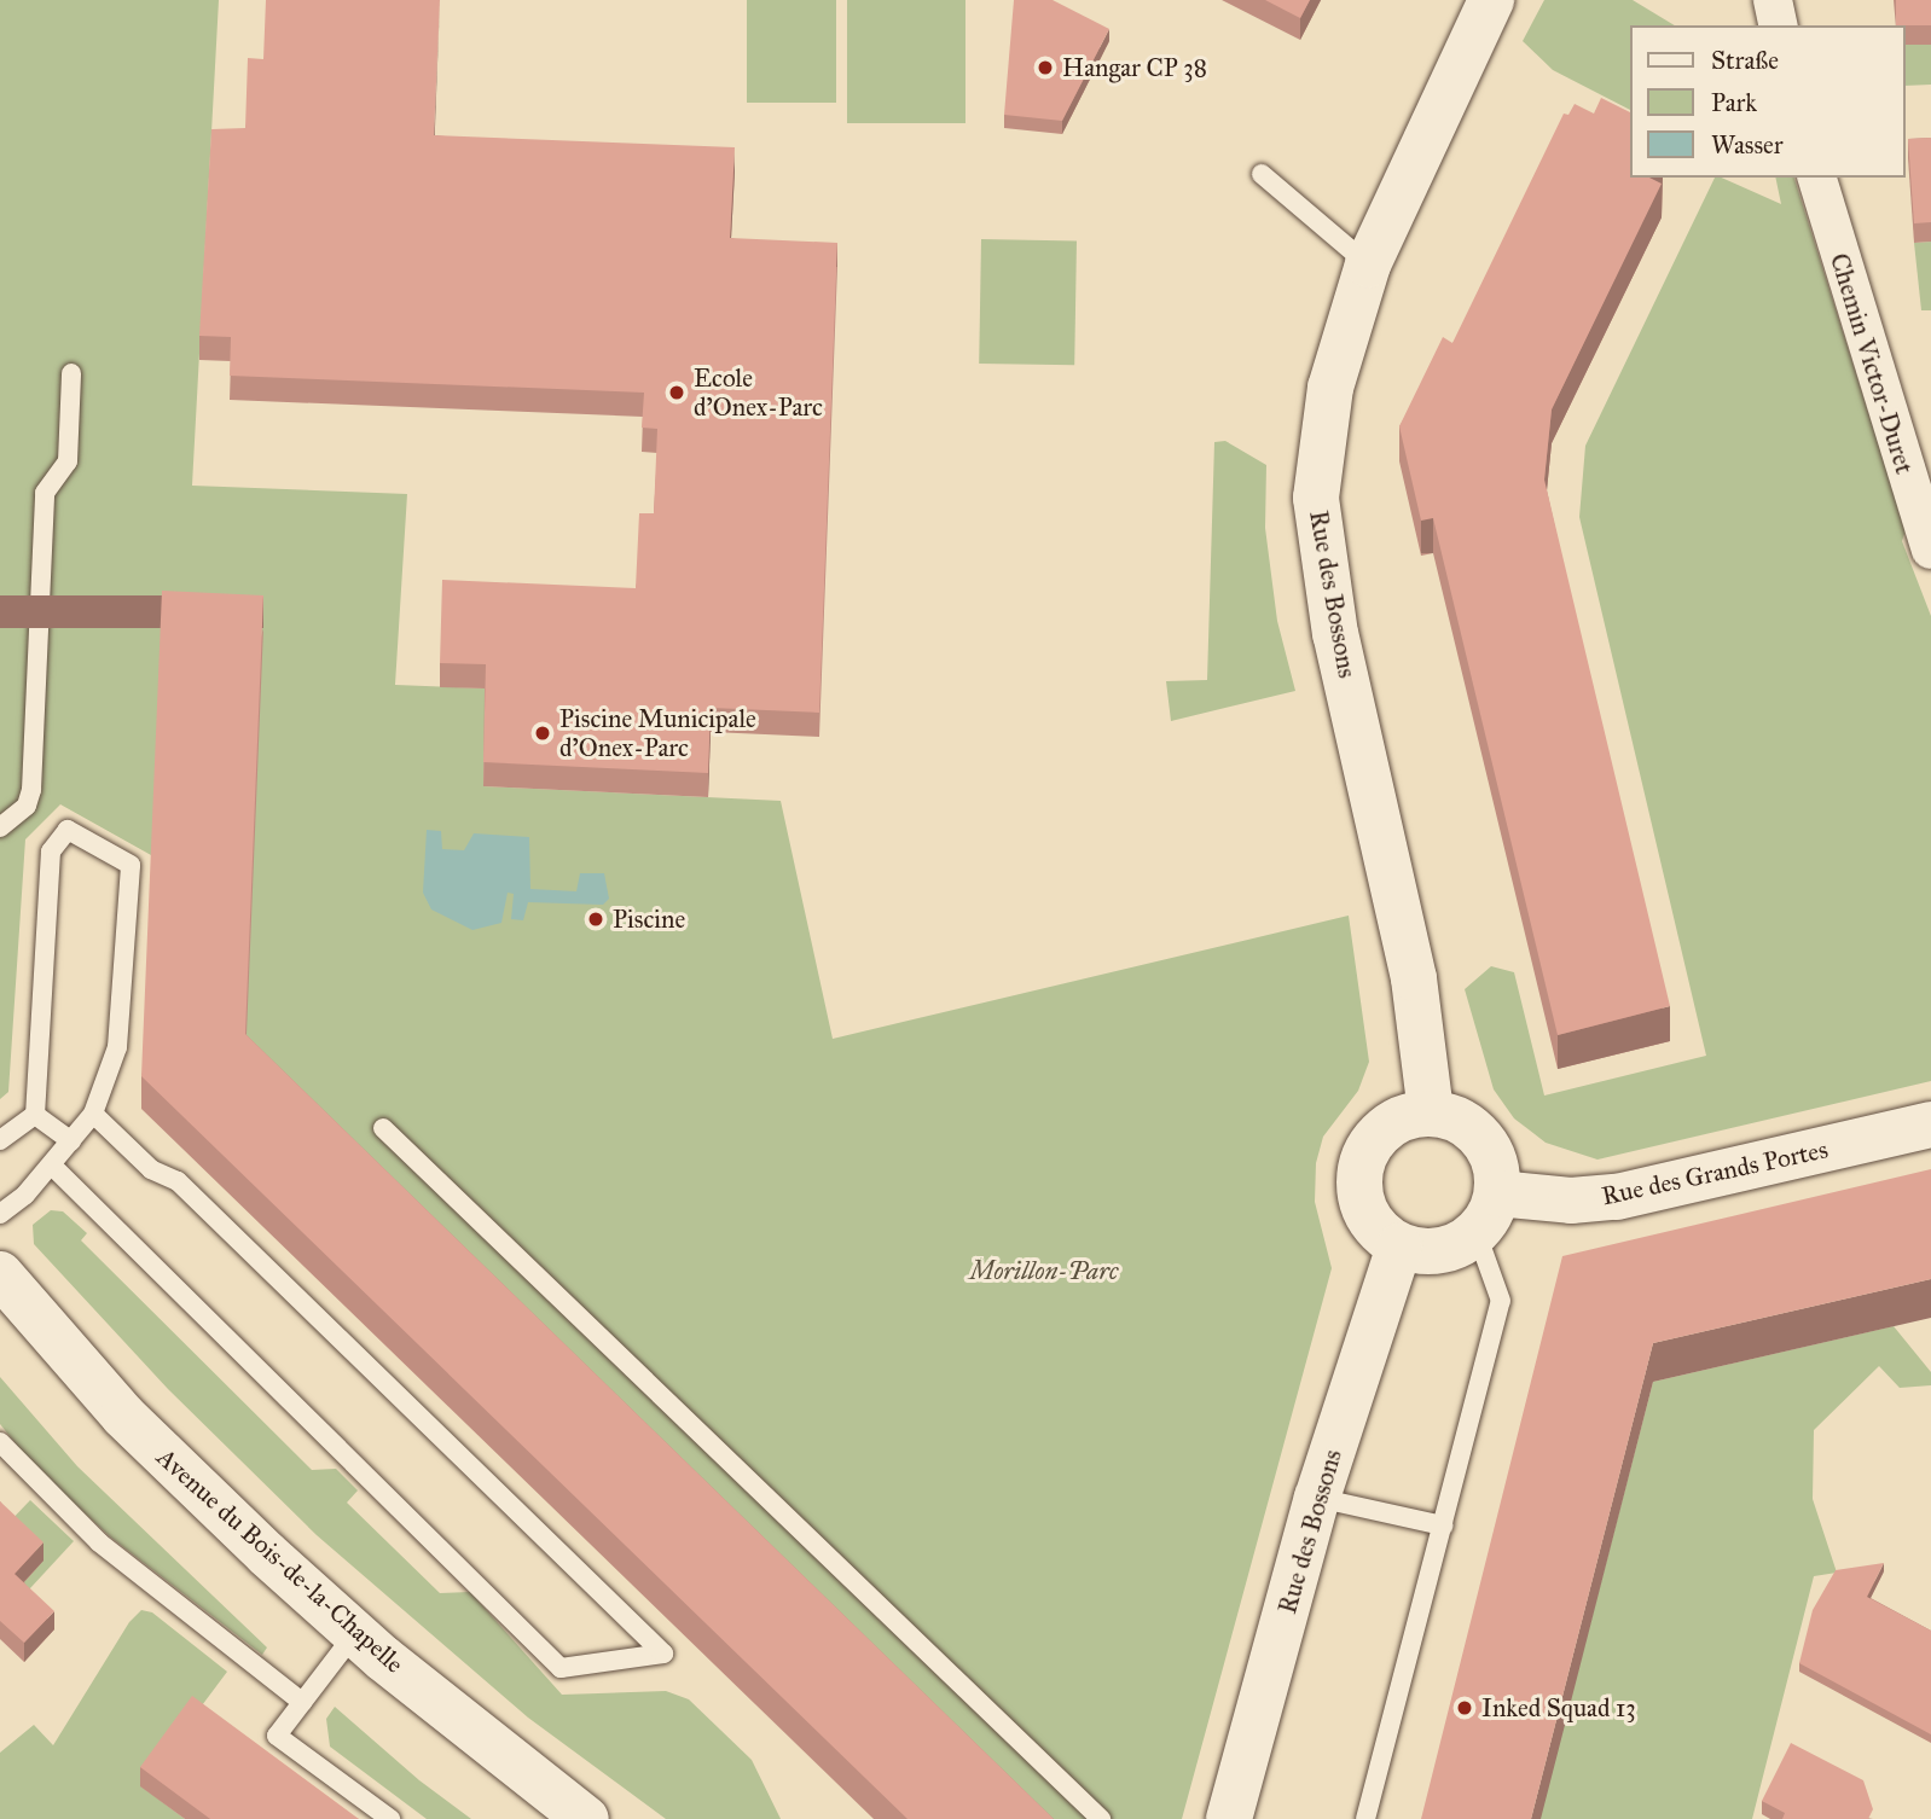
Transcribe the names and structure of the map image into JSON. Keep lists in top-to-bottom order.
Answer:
{
  "streets": {
    "street": [
      "Chemin Victor-Duret",
      "Rue des Bossons",
      "Rue des Grands Portes",
      "Avenue du Bois-de-la-Chapelle"
    ]
  },
  "crossings": [
    ["Rue des Bossons", "Rue des Grands Portes"]
  ],
  "parks": ["Morillon-Parc"],
  "places": [
    "Hangar CP 38",
    "Ecole d'Onex-Parc",
    "Piscine Municipale d’Onex-Parc",
    "Piscine",
    "Inked Squad 13"
  ],
  "legend": ["Straße", "Park", "Wasser"]
}
